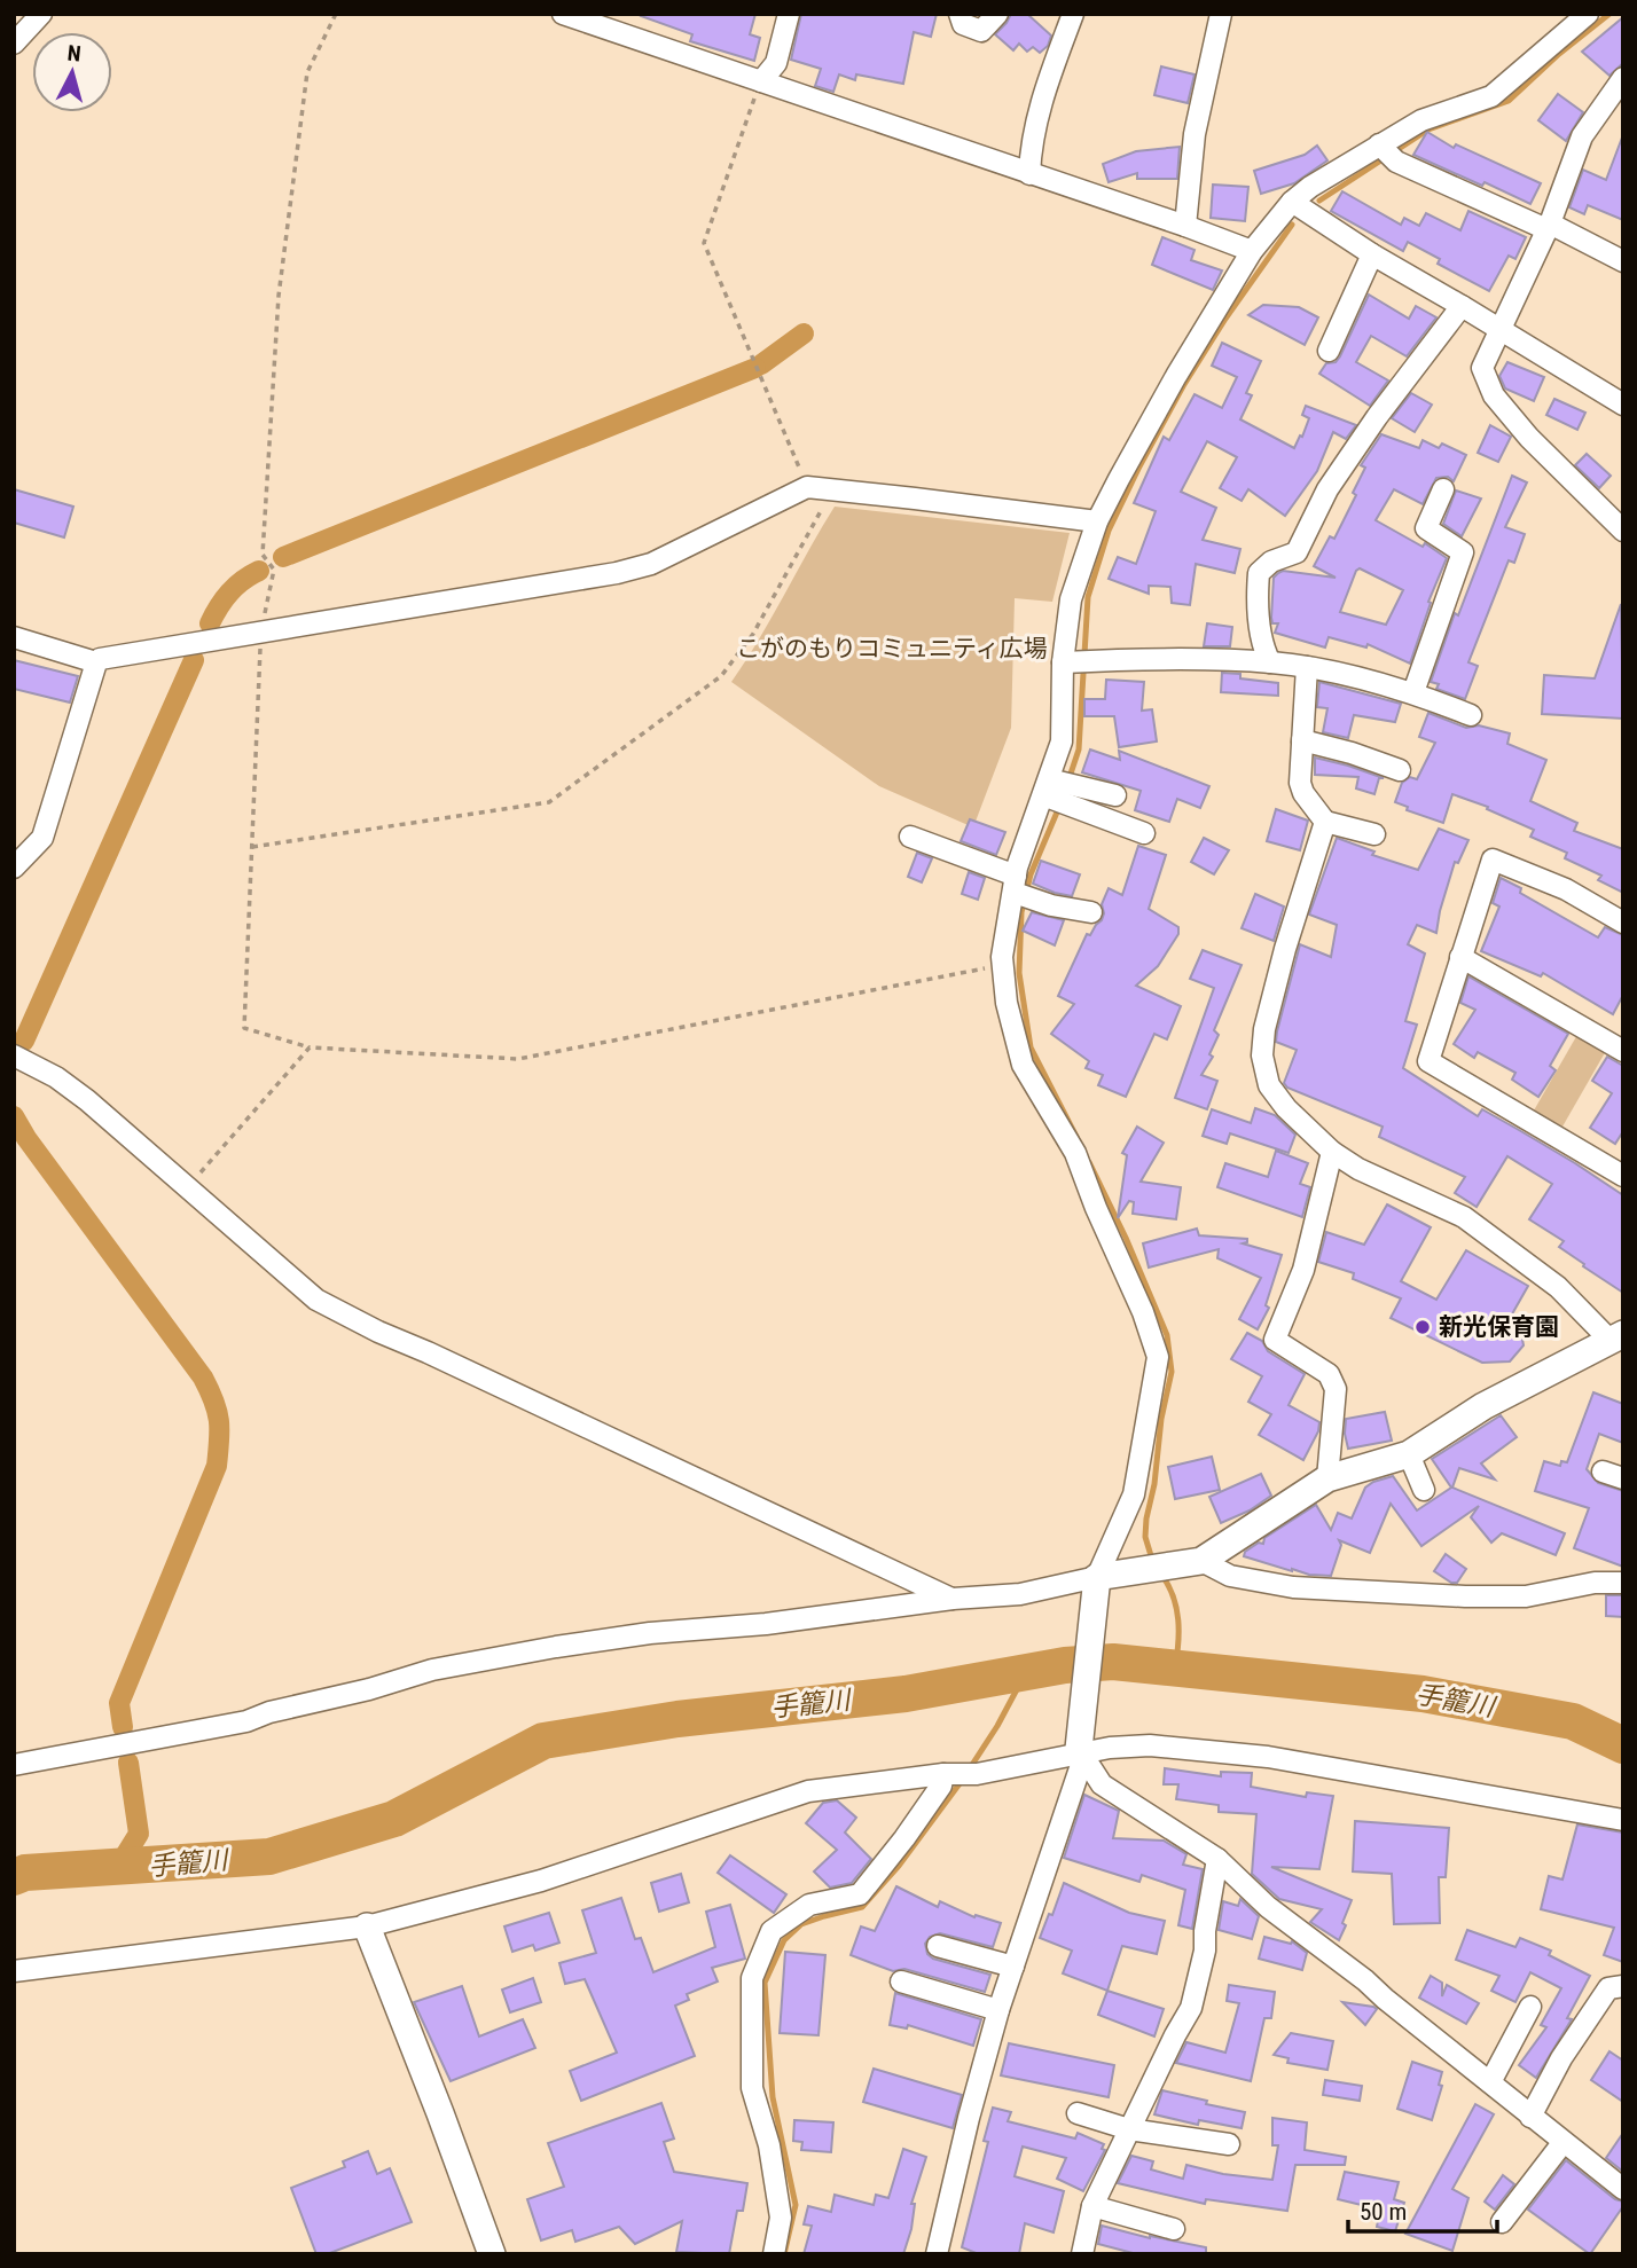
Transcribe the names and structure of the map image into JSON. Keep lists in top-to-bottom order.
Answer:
{
  "water": ["手籠川"],
  "parks": ["こがのもりコミュニティ広場"],
  "places": ["新光保育園"],
  "scale_bar": "50 m",
  "north": "top"
}
